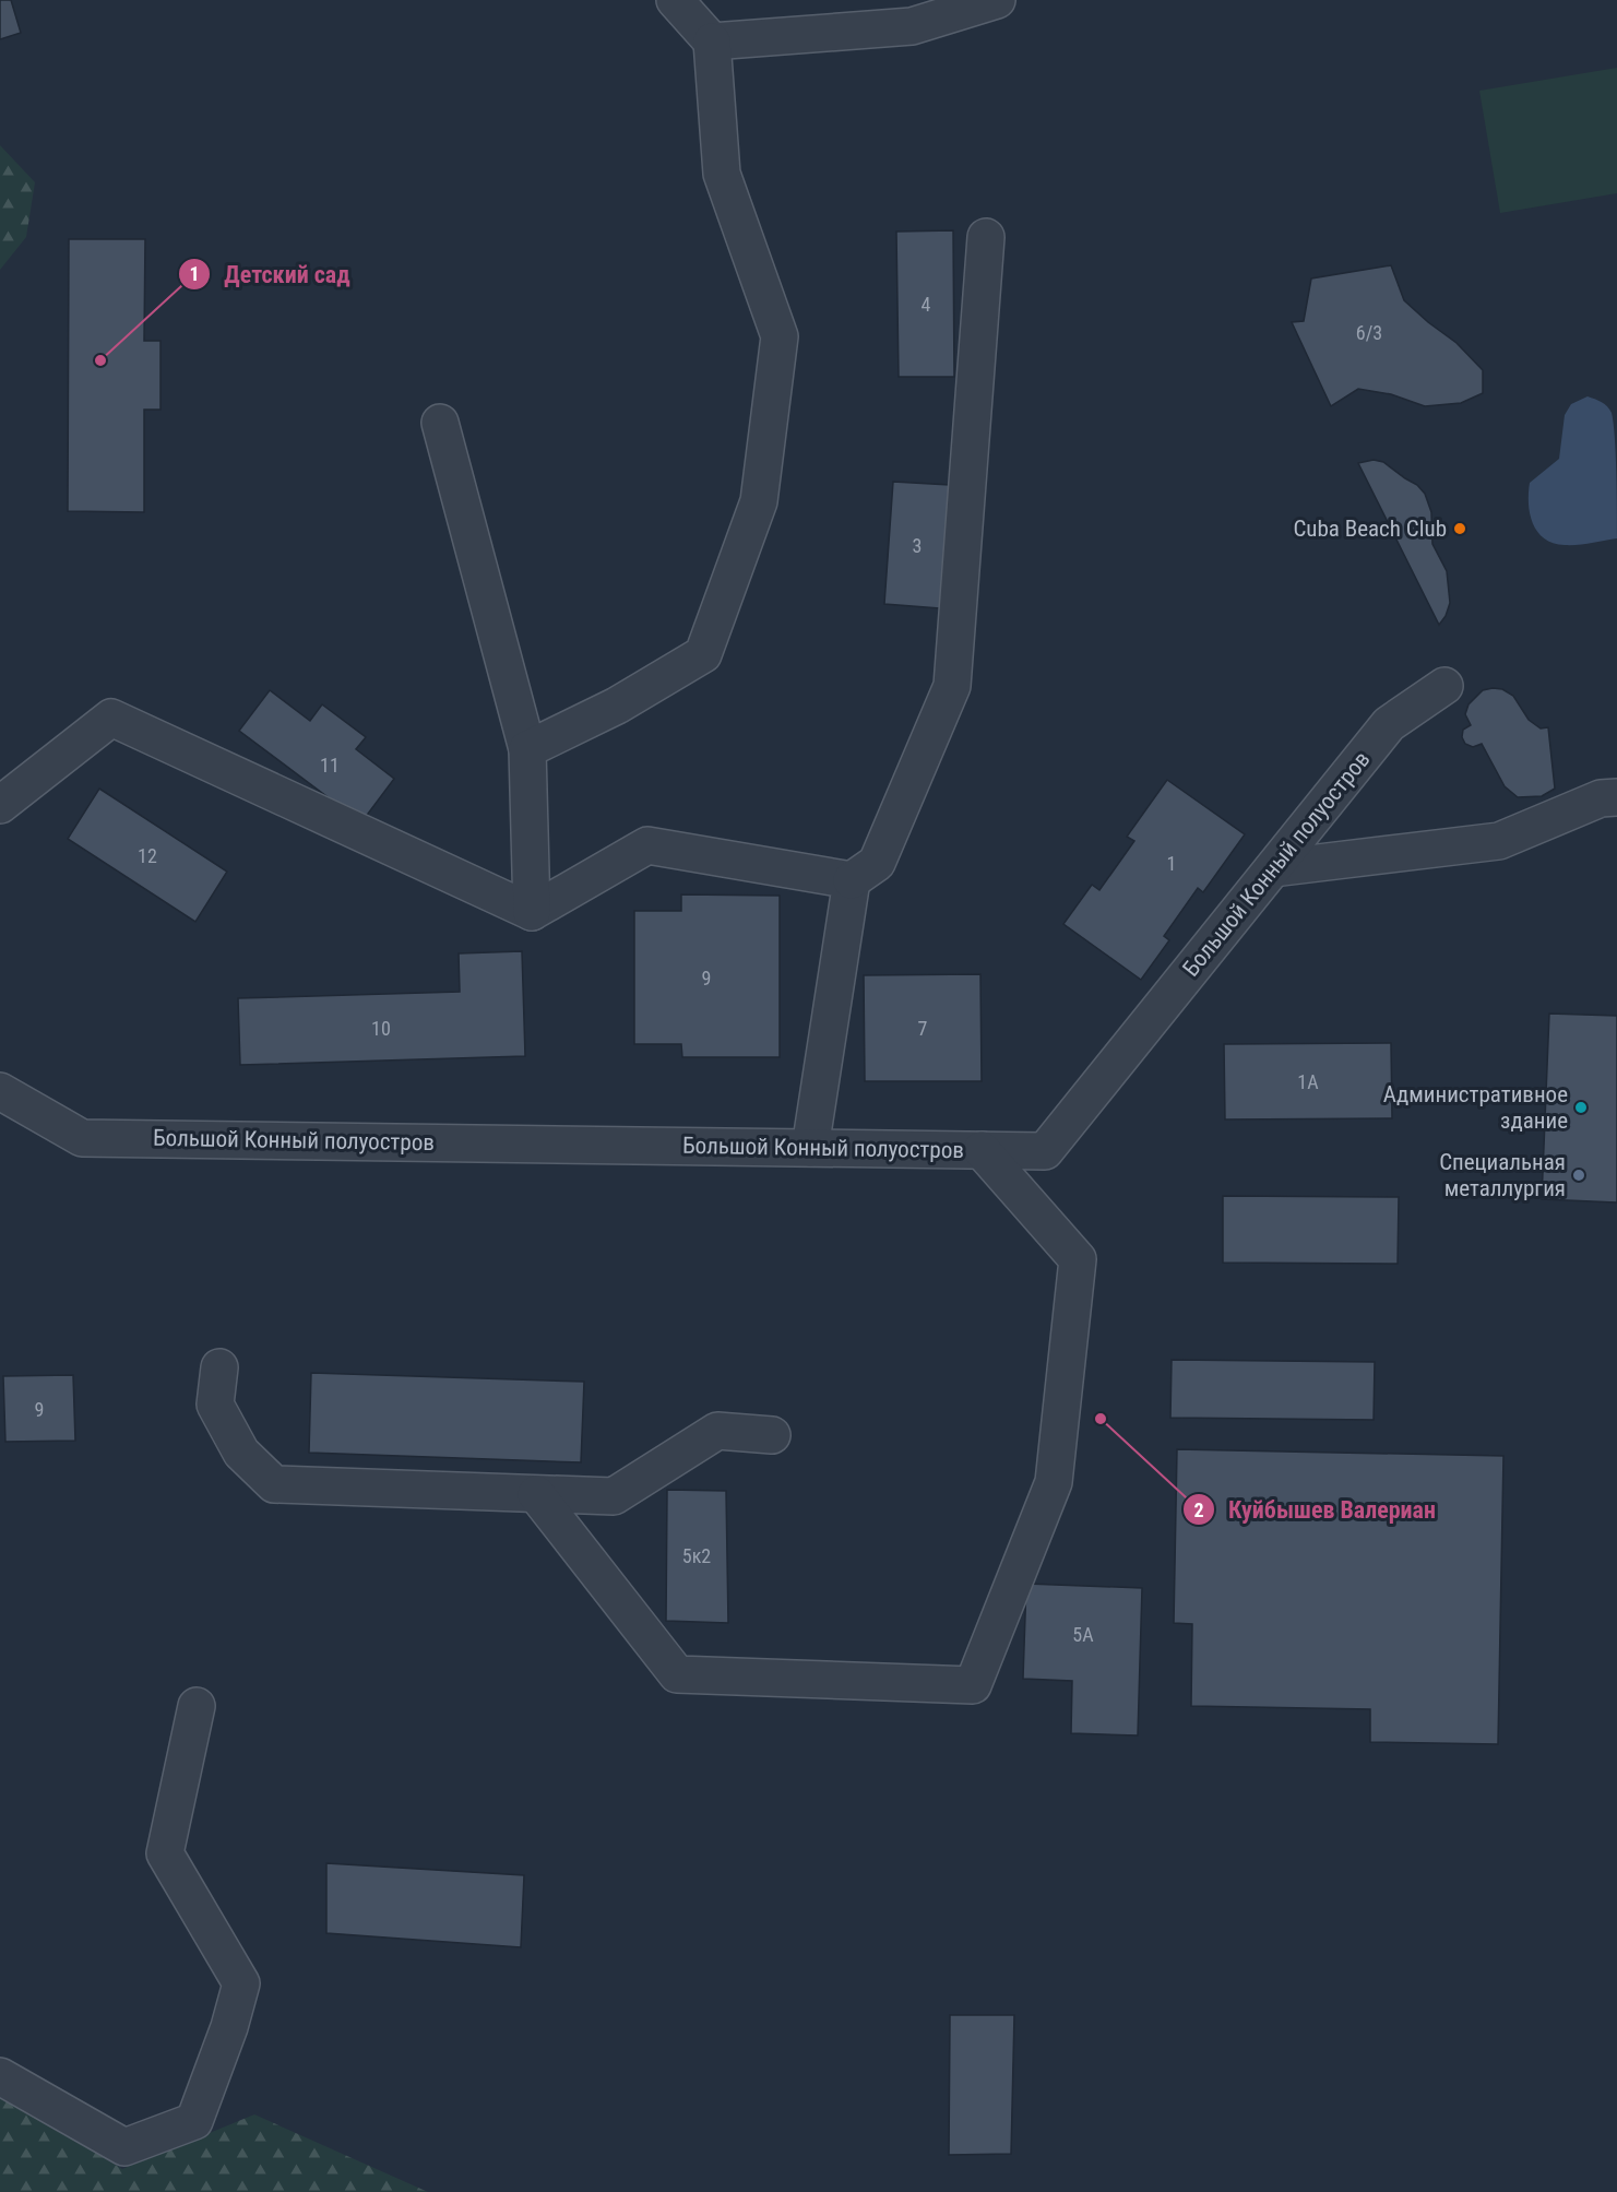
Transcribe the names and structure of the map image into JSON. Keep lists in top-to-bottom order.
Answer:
{
  "streets": {
    "street": ["Большой Конный полуостров"]
  },
  "places": [
    "Детский сад",
    "Cuba Beach Club",
    "Административное здание",
    "Специальная металлургия",
    "Куйбышев Валериан"
  ],
  "house_numbers": [
    "4",
    "6/3",
    "3",
    "11",
    "12",
    "1",
    "9",
    "10",
    "7",
    "1А",
    "9",
    "5к2",
    "5А"
  ]
}
